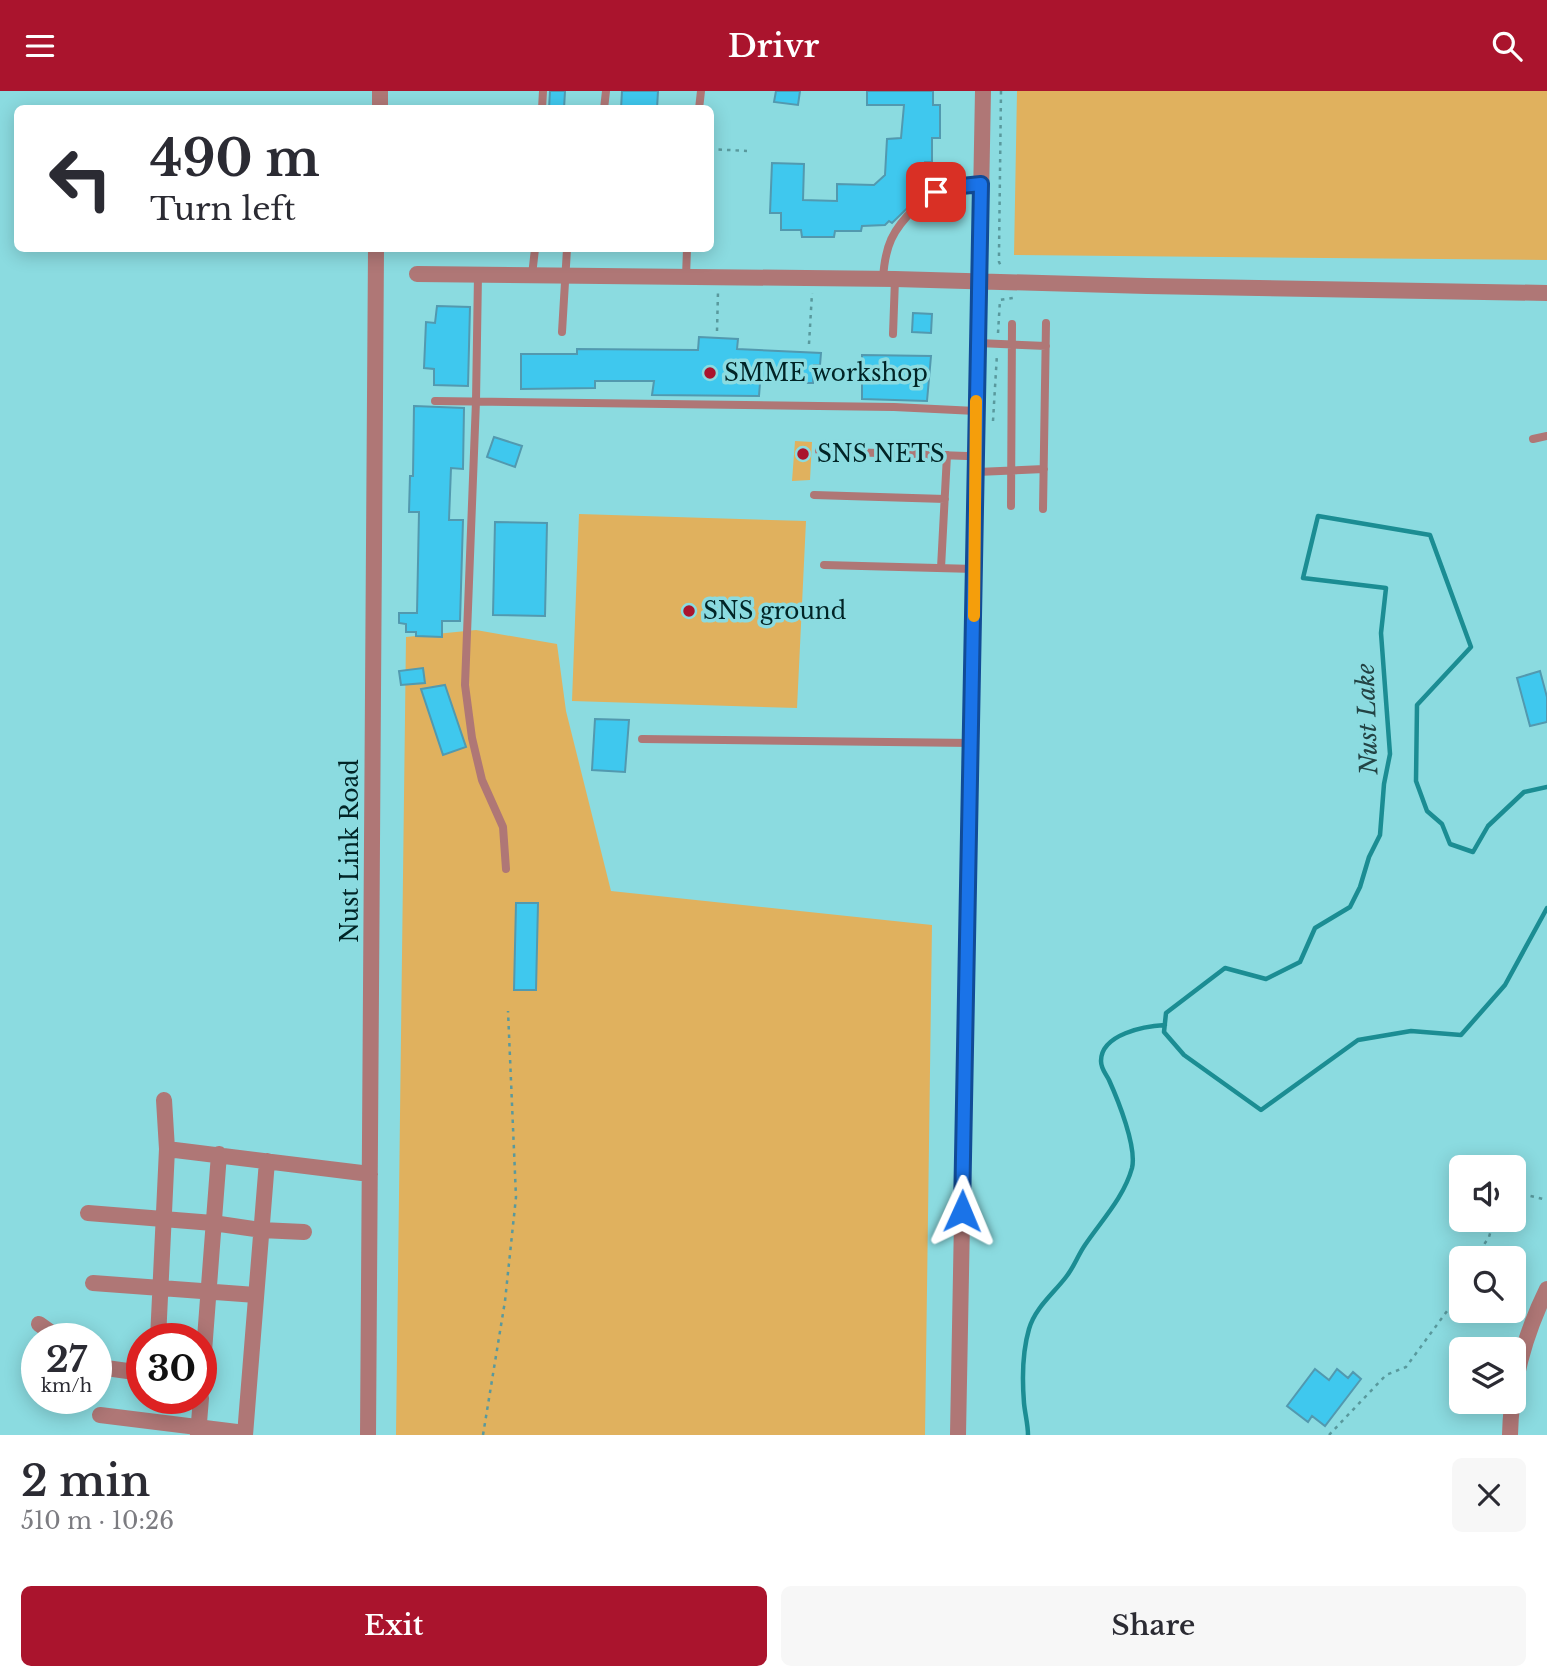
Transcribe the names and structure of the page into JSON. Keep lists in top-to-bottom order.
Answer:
{
  "streets": {
    "street": ["Nust Link Road"]
  },
  "water": ["Nust Lake"],
  "places": ["SMME workshop", "SNS NETS", "SNS ground"],
  "page": {
    "header": "Drivr",
    "turn": ["490 m", "Turn left"],
    "speed": "27 km/h",
    "limit": "30",
    "heading": ["2 min", "510 m · 10:26"],
    "buttons": ["Exit", "Share"]
  }
}
